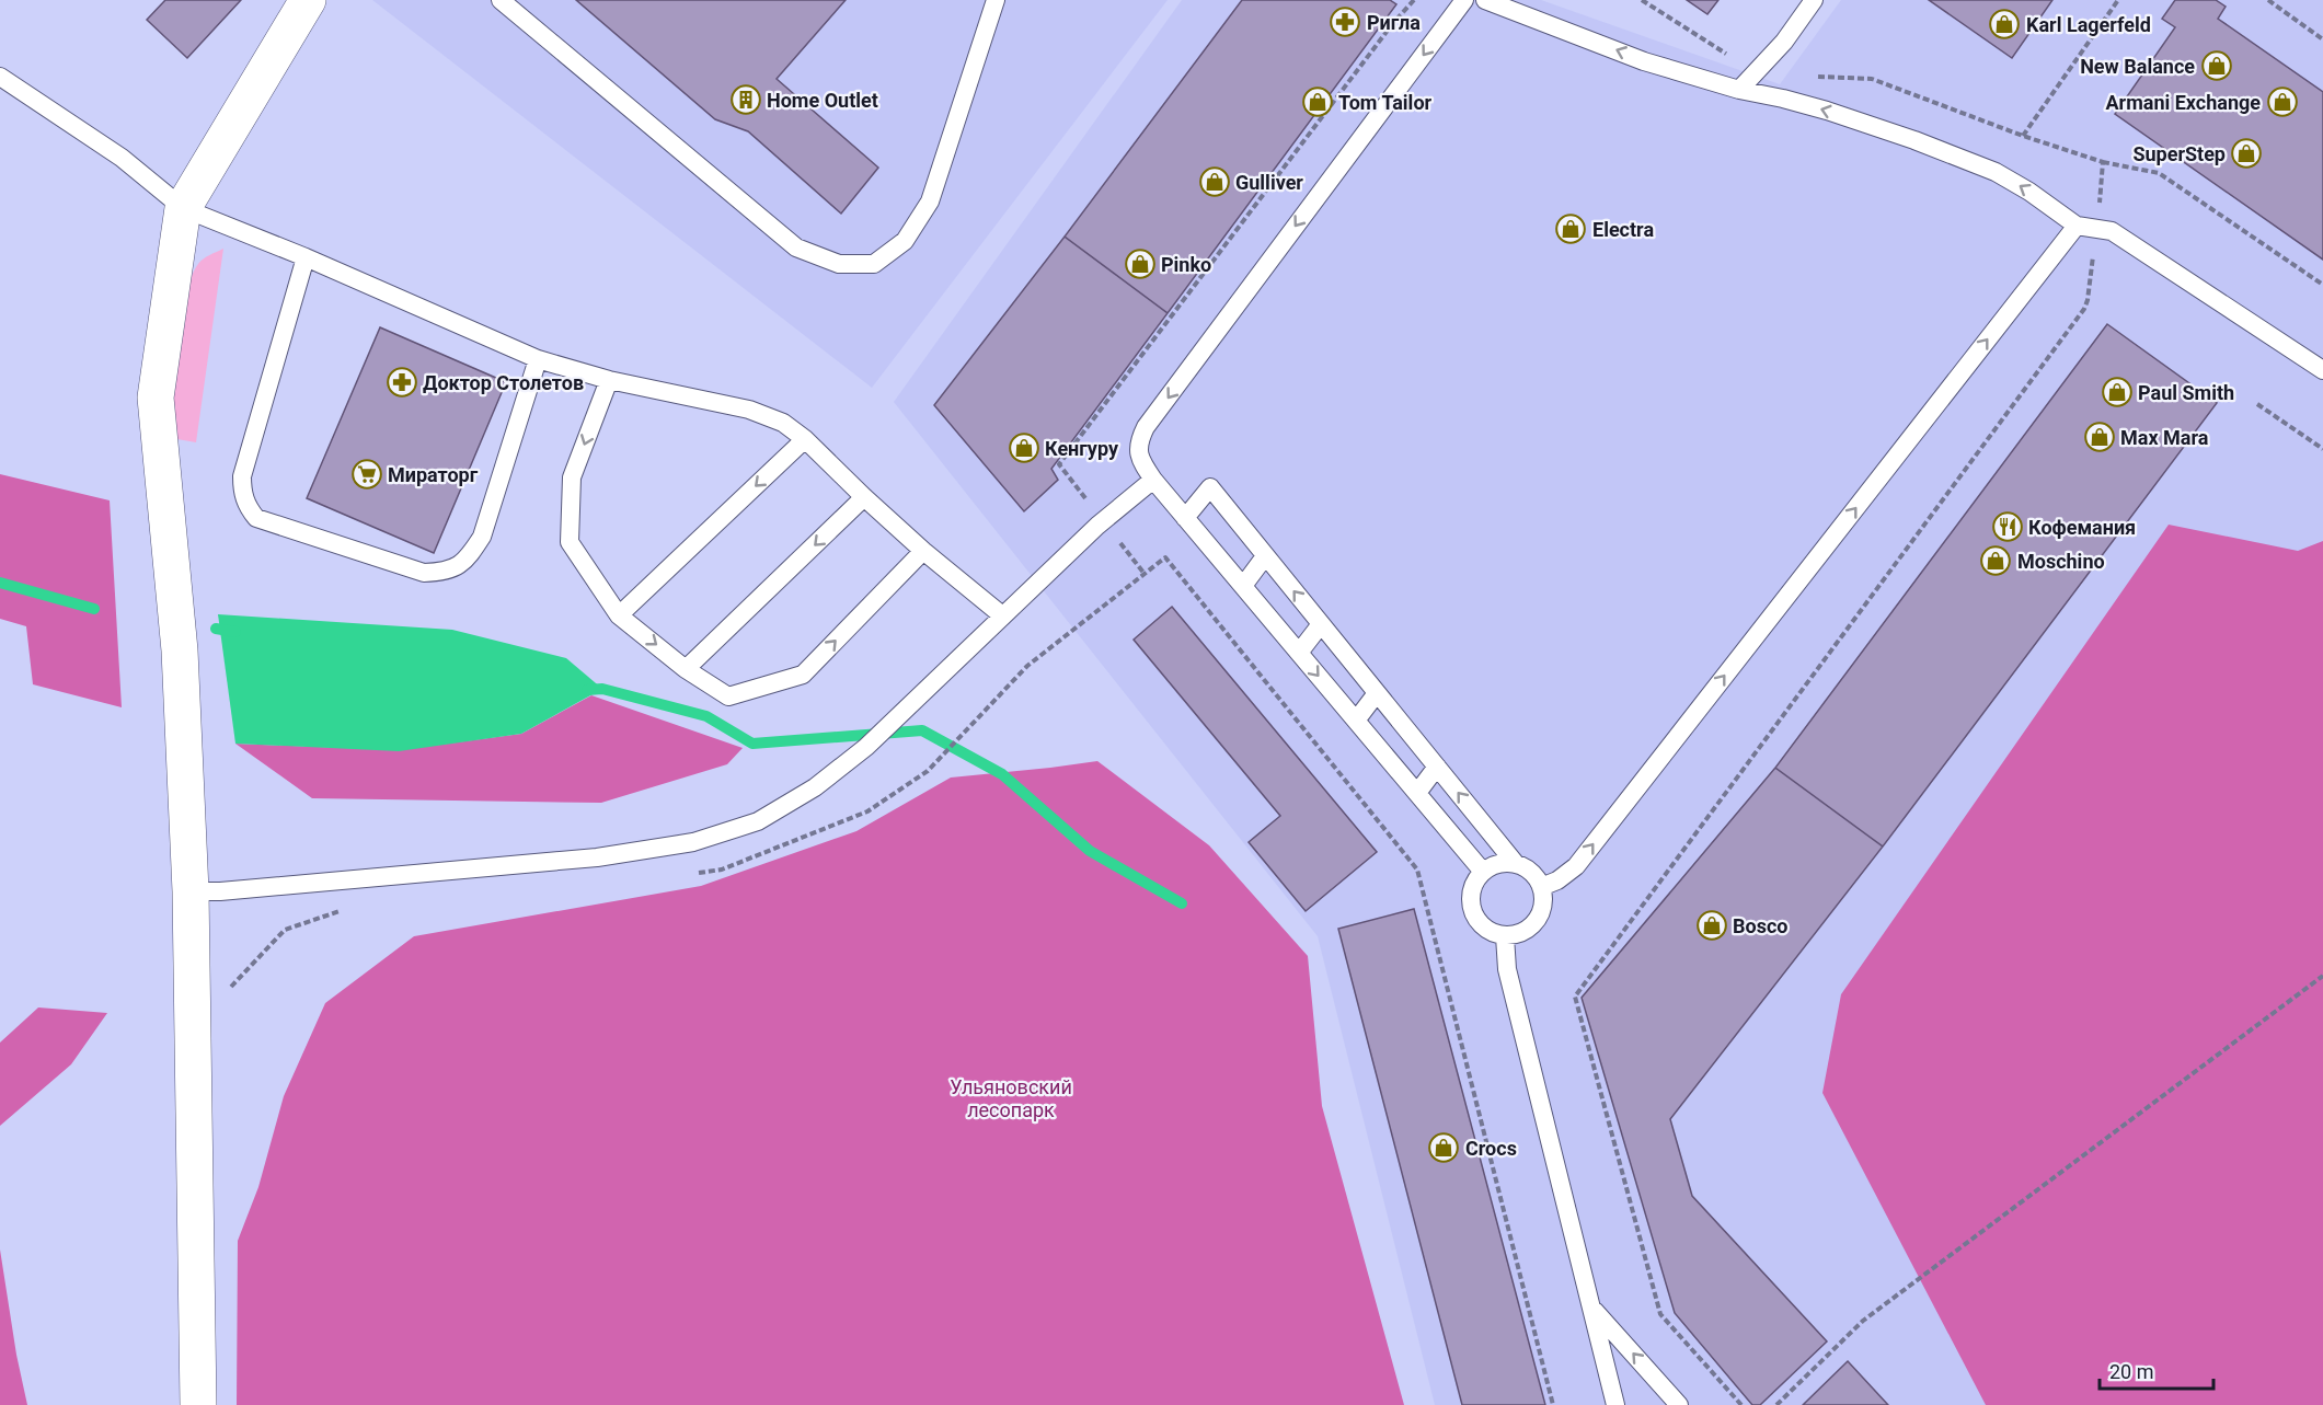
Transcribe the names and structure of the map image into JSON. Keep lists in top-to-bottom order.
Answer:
{
  "parks": ["Ульяновский лесопарк"],
  "places": {
    "pharmacy": ["Ригла", "Доктор Столетов"],
    "shop": [
      "Karl Lagerfeld",
      "New Balance",
      "Tom Tailor",
      "Armani Exchange",
      "SuperStep",
      "Gulliver",
      "Electra",
      "Pinko",
      "Paul Smith",
      "Max Mara",
      "Кенгуру",
      "Moschino",
      "Bosco",
      "Crocs"
    ],
    "building": ["Home Outlet"],
    "supermarket": ["Мираторг"],
    "restaurant": ["Кофемания"]
  },
  "scale_bar": "20 m"
}
